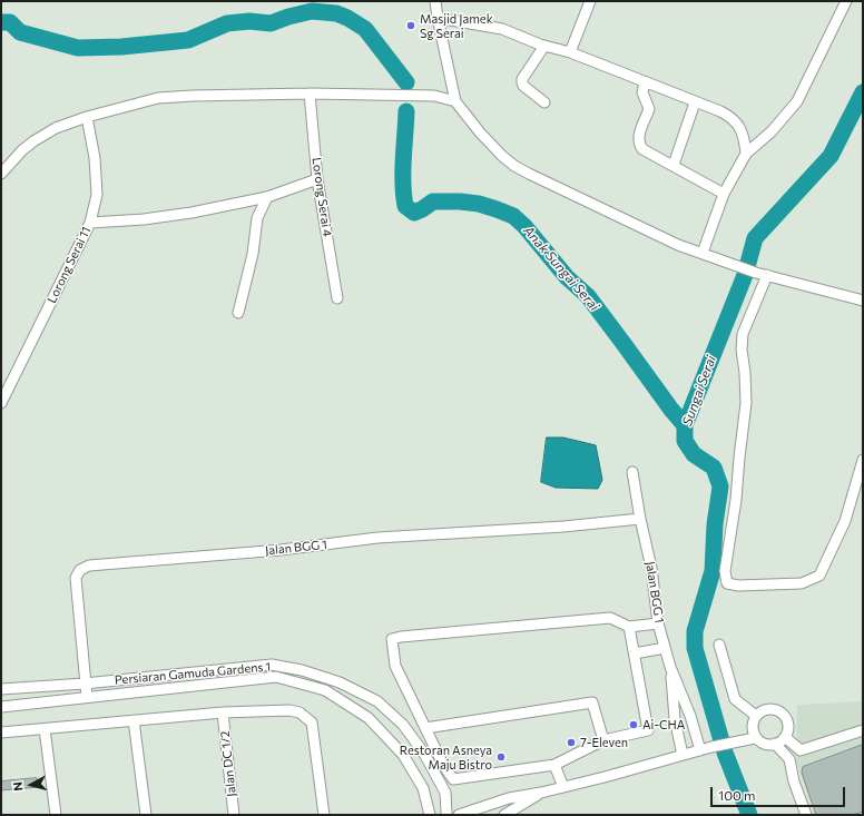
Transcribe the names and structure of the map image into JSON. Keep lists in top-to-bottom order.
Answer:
{
  "streets": {
    "street": [
      "Lorong Serai 4",
      "Lorong Serai 11",
      "Jalan BGG 1",
      "Persiaran Gamuda Gardens 1",
      "Jalan DC 1/2"
    ]
  },
  "crossings": [
    ["Jalan BGG 1", "Persiaran Gamuda Gardens 1"]
  ],
  "water": ["Anak Sungai Serai", "Sungai Serai"],
  "places": [
    "Masjid Jamek Sg Serai",
    "Ai-CHA",
    "7-Eleven",
    "Restoran Asneya Maju Bistro"
  ],
  "scale_bar": "100 m",
  "north": "left"
}
